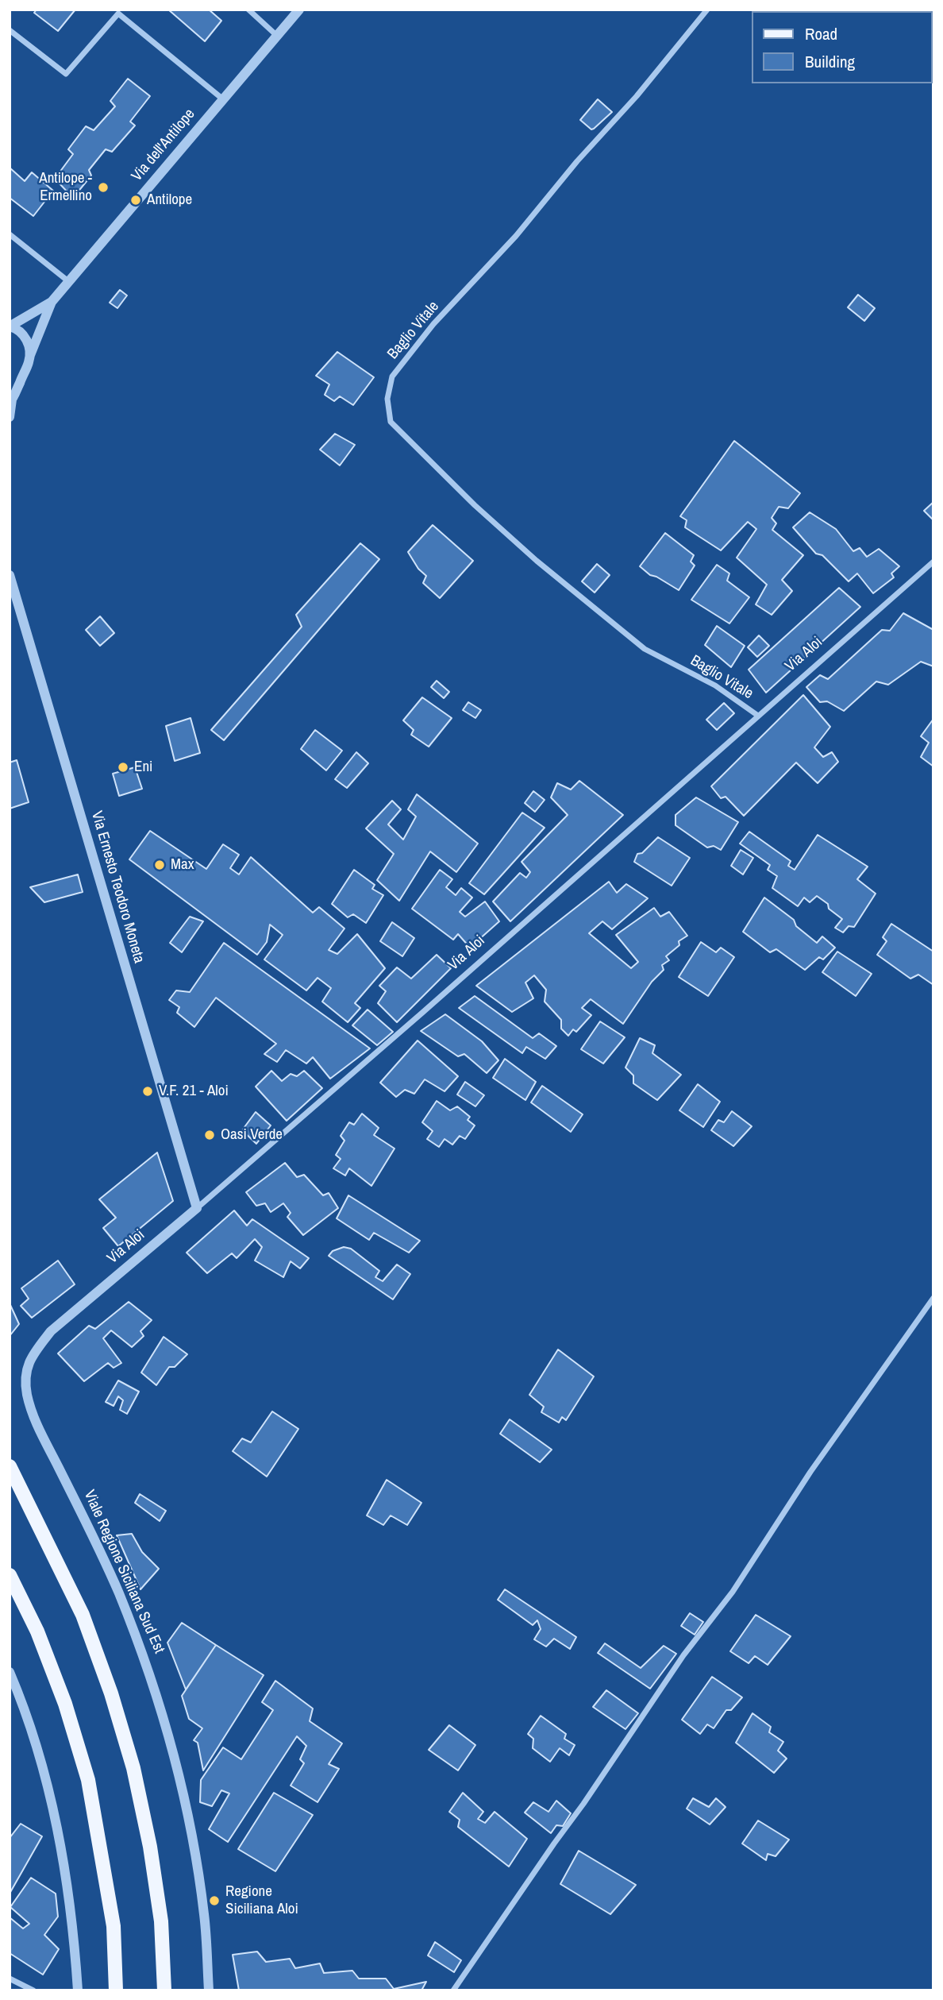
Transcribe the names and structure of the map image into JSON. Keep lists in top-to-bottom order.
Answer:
{
  "streets": {
    "street": [
      "Via dell'Antilope",
      "Baglio Vitale",
      "Via Aloi",
      "Via Ernesto Teodoro Moneta",
      "Viale Regione Siciliana Sud Est"
    ]
  },
  "crossings": [
    ["Baglio Vitale", "Via Aloi"],
    ["Via Aloi", "Via Ernesto Teodoro Moneta"],
    ["Via Aloi", "Viale Regione Siciliana Sud Est"]
  ],
  "places": [
    "Antilope - Ermellino",
    "Antilope",
    "Eni",
    "Max",
    "V.F. 21 - Aloi",
    "Oasi Verde",
    "Regione Siciliana Aloi"
  ],
  "legend": ["Road", "Building"]
}
